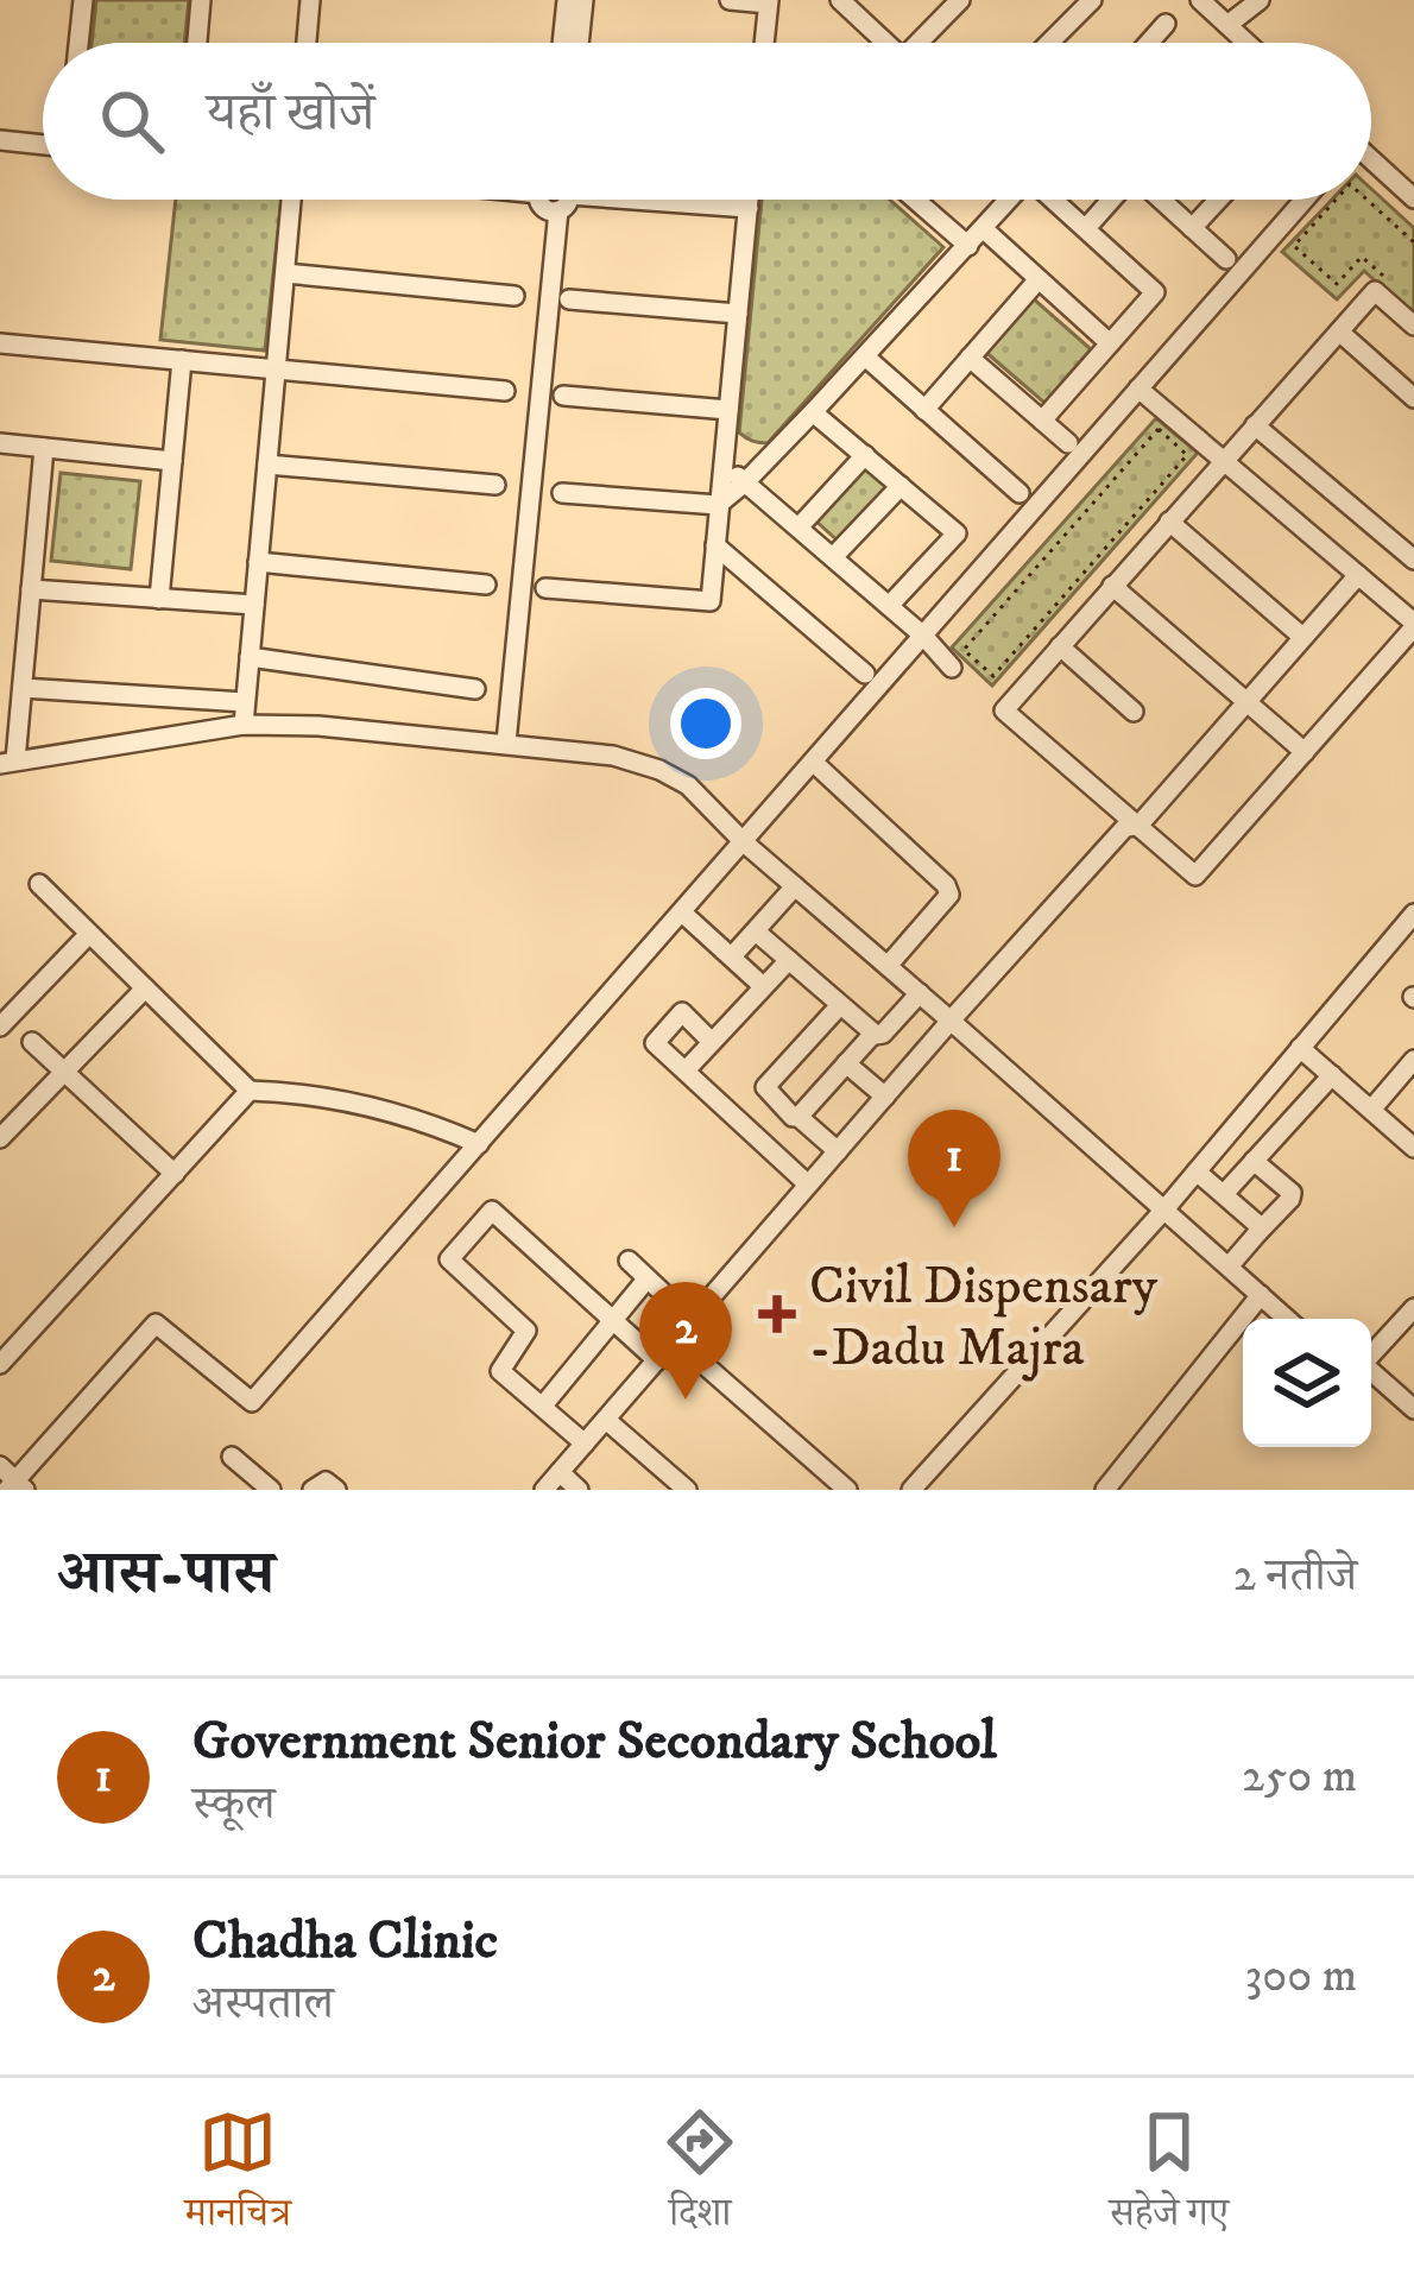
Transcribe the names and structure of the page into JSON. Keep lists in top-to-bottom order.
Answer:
{
  "places": {
    "health": ["Civil Dispensary -Dadu Majra"]
  },
  "page": {
    "search": "यहाँ खोजें",
    "pins": ["1", "2"],
    "heading": ["आस-पास", "2 नतीजे"],
    "list": [
      {
        "mark": "1",
        "name": "Government Senior Secondary School",
        "note": "स्कूल",
        "value": "250 m"
      },
      {
        "mark": "2",
        "name": "Chadha Clinic",
        "note": "अस्पताल",
        "value": "300 m"
      }
    ],
    "nav": ["मानचित्र", "दिशा", "सहेजे गए"]
  }
}
